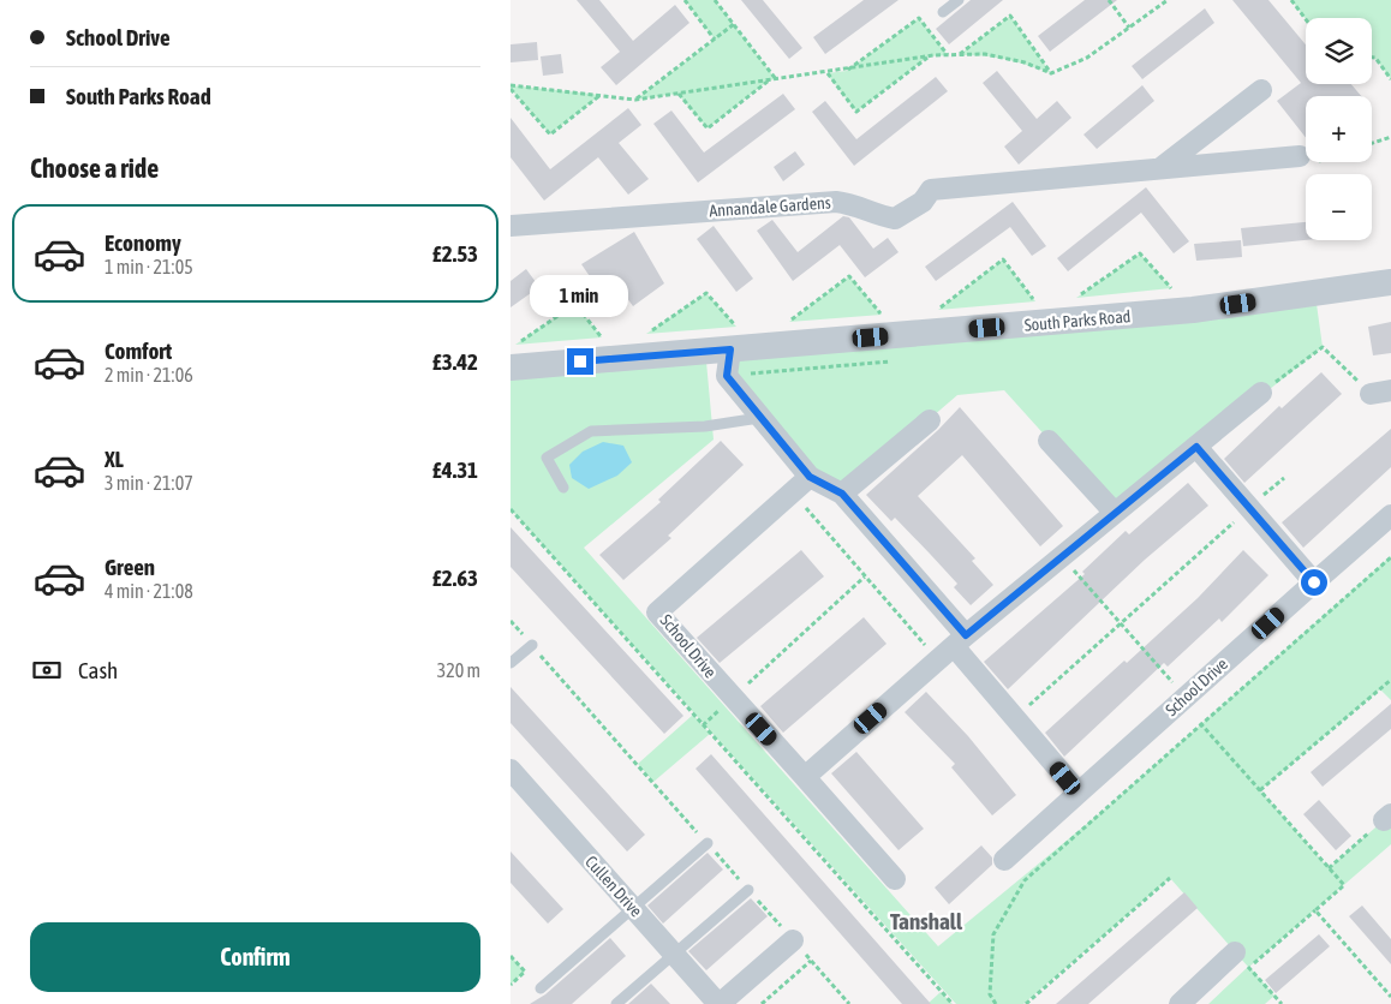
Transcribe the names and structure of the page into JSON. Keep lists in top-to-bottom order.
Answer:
{
  "streets": {
    "street": [
      "Annandale Gardens",
      "South Parks Road",
      "School Drive",
      "Cullen Drive"
    ]
  },
  "districts": ["Tanshall"],
  "page": {
    "banner": ["School Drive", "South Parks Road"],
    "map_buttons": ["+", "−"],
    "heading": "Choose a ride",
    "list": [
      {
        "name": "Economy",
        "note": "1 min · 21:05",
        "value": "£2.53"
      },
      {
        "name": "Comfort",
        "note": "2 min · 21:06",
        "value": "£3.42"
      },
      {
        "name": "XL",
        "note": "3 min · 21:07",
        "value": "£4.31"
      },
      {
        "name": "Green",
        "note": "4 min · 21:08",
        "value": "£2.63"
      }
    ],
    "bubble": "1 min",
    "pay": ["Cash", "320 m"],
    "buttons": "Confirm"
  }
}
